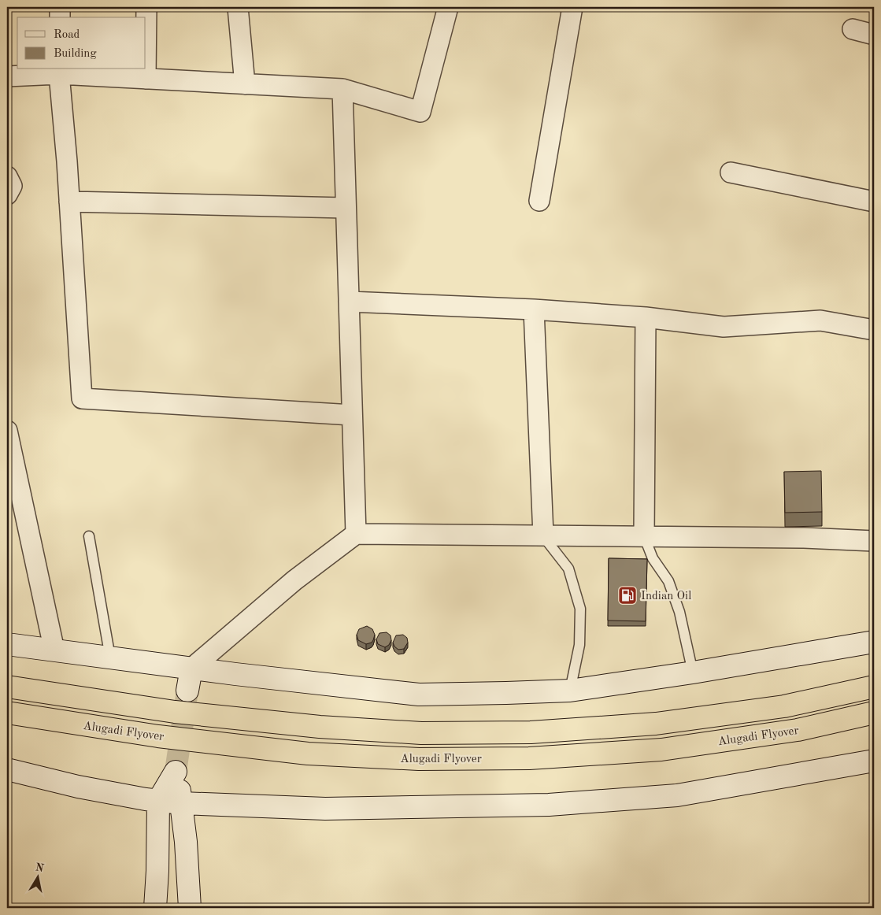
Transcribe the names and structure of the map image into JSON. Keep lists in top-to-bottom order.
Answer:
{
  "streets": {
    "highway": ["Alugadi Flyover"]
  },
  "places": {
    "fuel station": ["Indian Oil"]
  },
  "legend": ["Road", "Building"],
  "north": "top"
}
